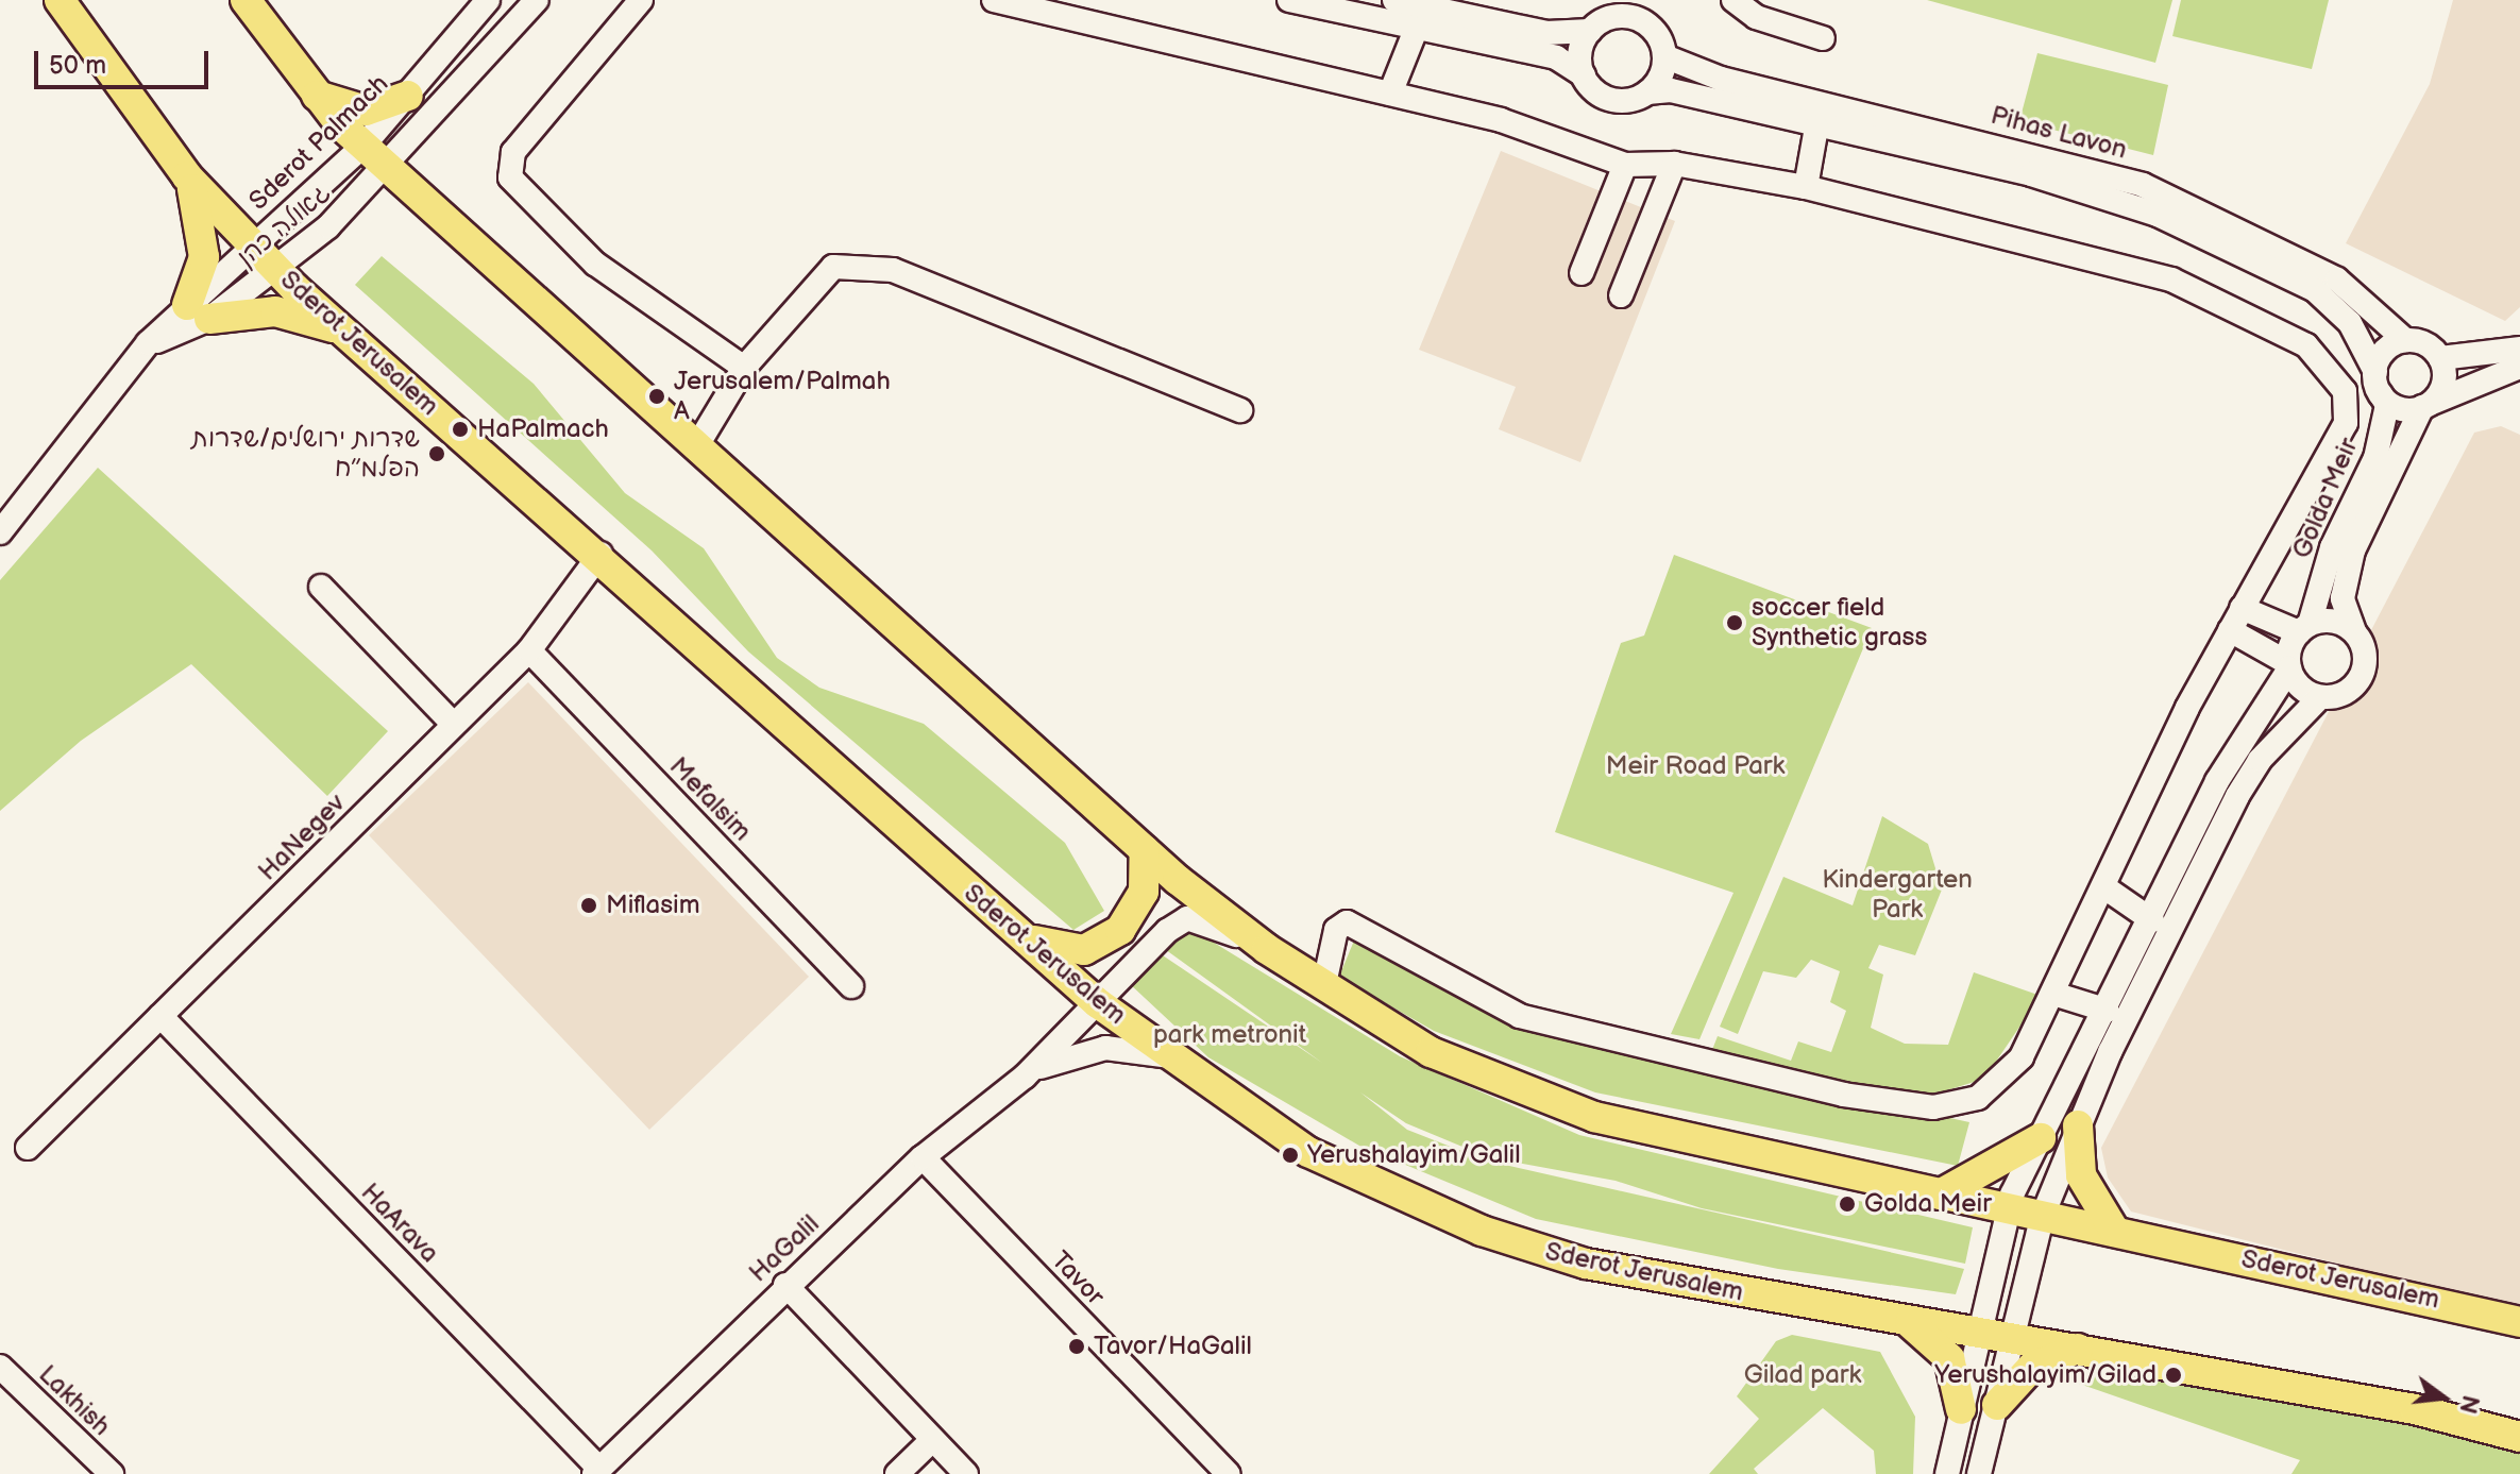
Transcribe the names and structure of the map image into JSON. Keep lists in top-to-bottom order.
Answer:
{
  "streets": {
    "main road": ["Sderot Jerusalem"],
    "street": [
      "Pihas Lavon",
      "Sderot Palmach",
      "גאולה כהן",
      "Golda Meir",
      "Mefalsim",
      "HaNegev",
      "HaArava",
      "HaGalil",
      "Tavor",
      "Lakhish"
    ]
  },
  "crossings": [
    ["Pihas Lavon", "Golda Meir"],
    ["Sderot Palmach", "גאולה כהן"],
    ["Sderot Palmach", "Sderot Jerusalem"],
    ["גאולה כהן", "Sderot Jerusalem"],
    ["Sderot Jerusalem", "HaNegev"],
    ["Sderot Jerusalem", "HaGalil"],
    ["Mefalsim", "HaNegev"],
    ["HaNegev", "HaArava"],
    ["HaArava", "HaGalil"],
    ["HaGalil", "Tavor"]
  ],
  "parks": [
    "Meir Road Park",
    "Kindergarten Park",
    "park metronit",
    "Gilad park"
  ],
  "places": [
    "Jerusalem/Palmah A",
    "HaPalmach",
    "שדרות ירושלים/שדרות הפלמ״ח",
    "soccer field Synthetic grass",
    "Miflasim",
    "Yerushalayim/Galil",
    "Golda Meir",
    "Tavor/HaGalil",
    "Yerushalayim/Gilad"
  ],
  "scale_bar": "50 m",
  "north": "right"
}
